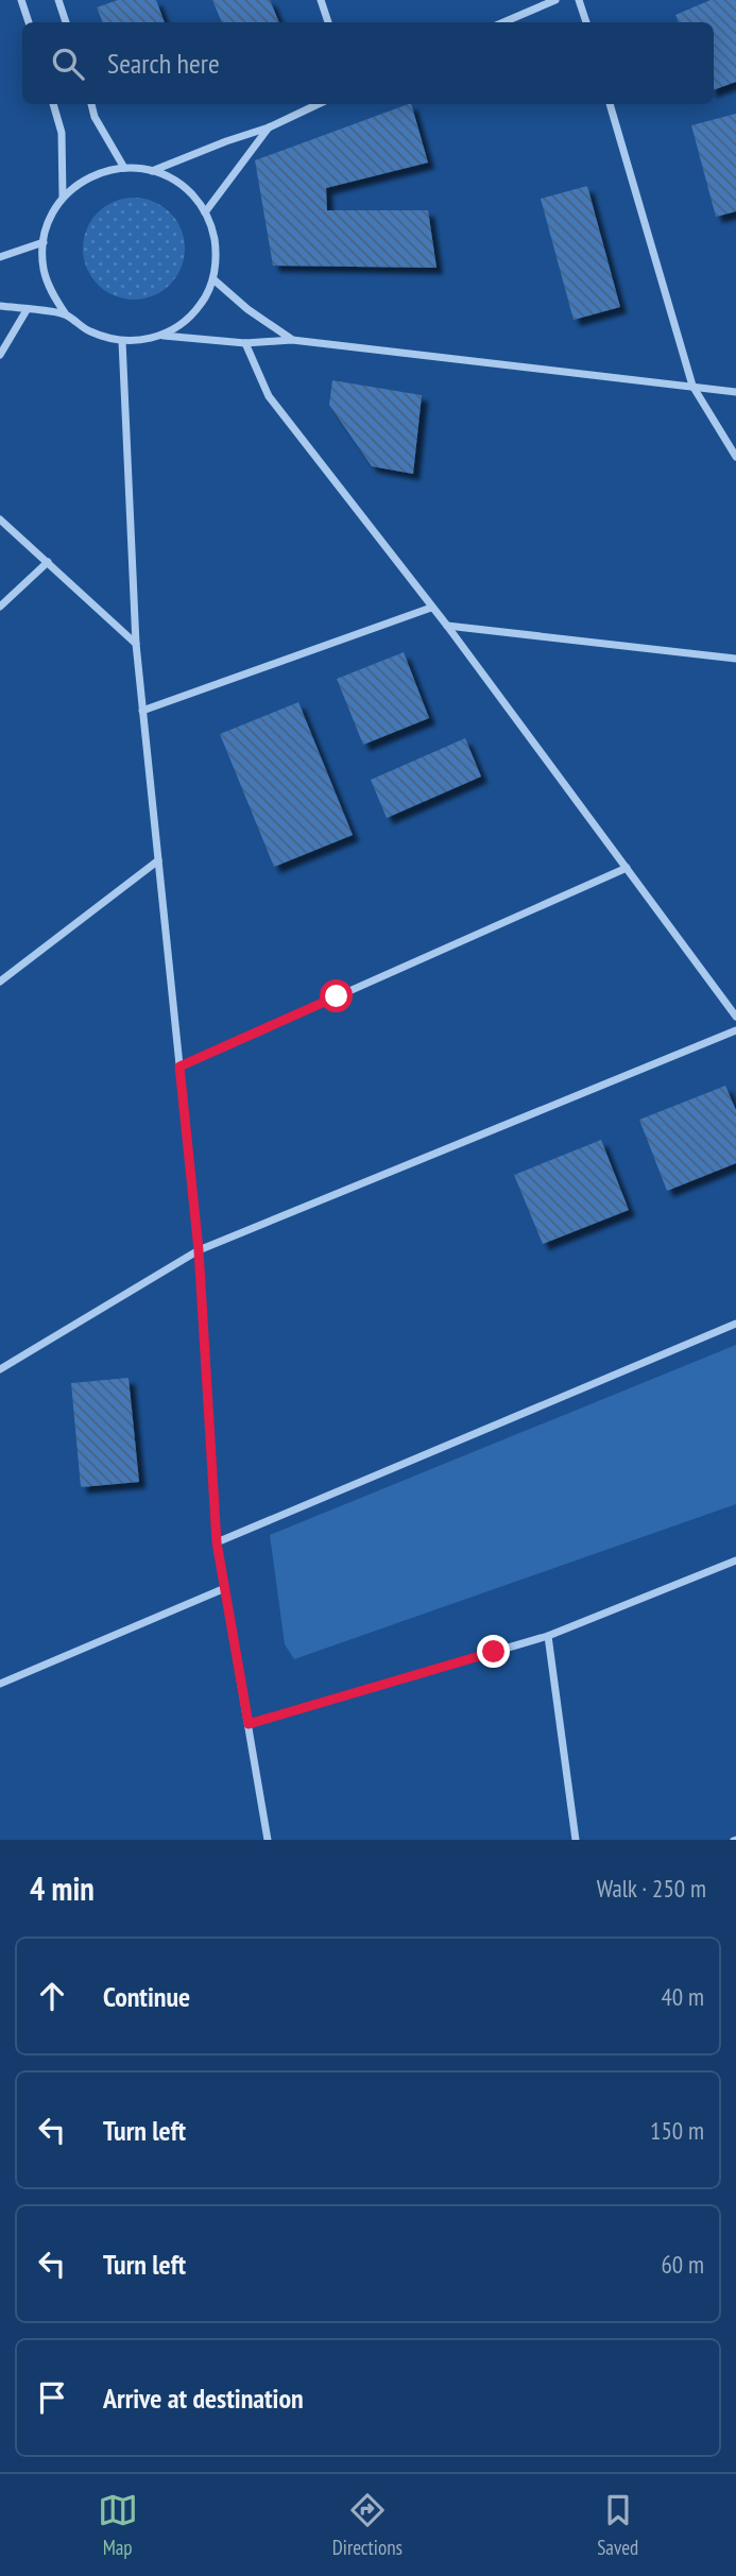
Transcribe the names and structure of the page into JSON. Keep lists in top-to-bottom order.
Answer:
{
  "page": {
    "search": "Search here",
    "heading": ["4 min", "Walk · 250 m"],
    "list": [
      ["Continue", "40 m"],
      ["Turn left", "150 m"],
      ["Turn left", "60 m"],
      "Arrive at destination"
    ],
    "nav": ["Map", "Directions", "Saved"]
  }
}
